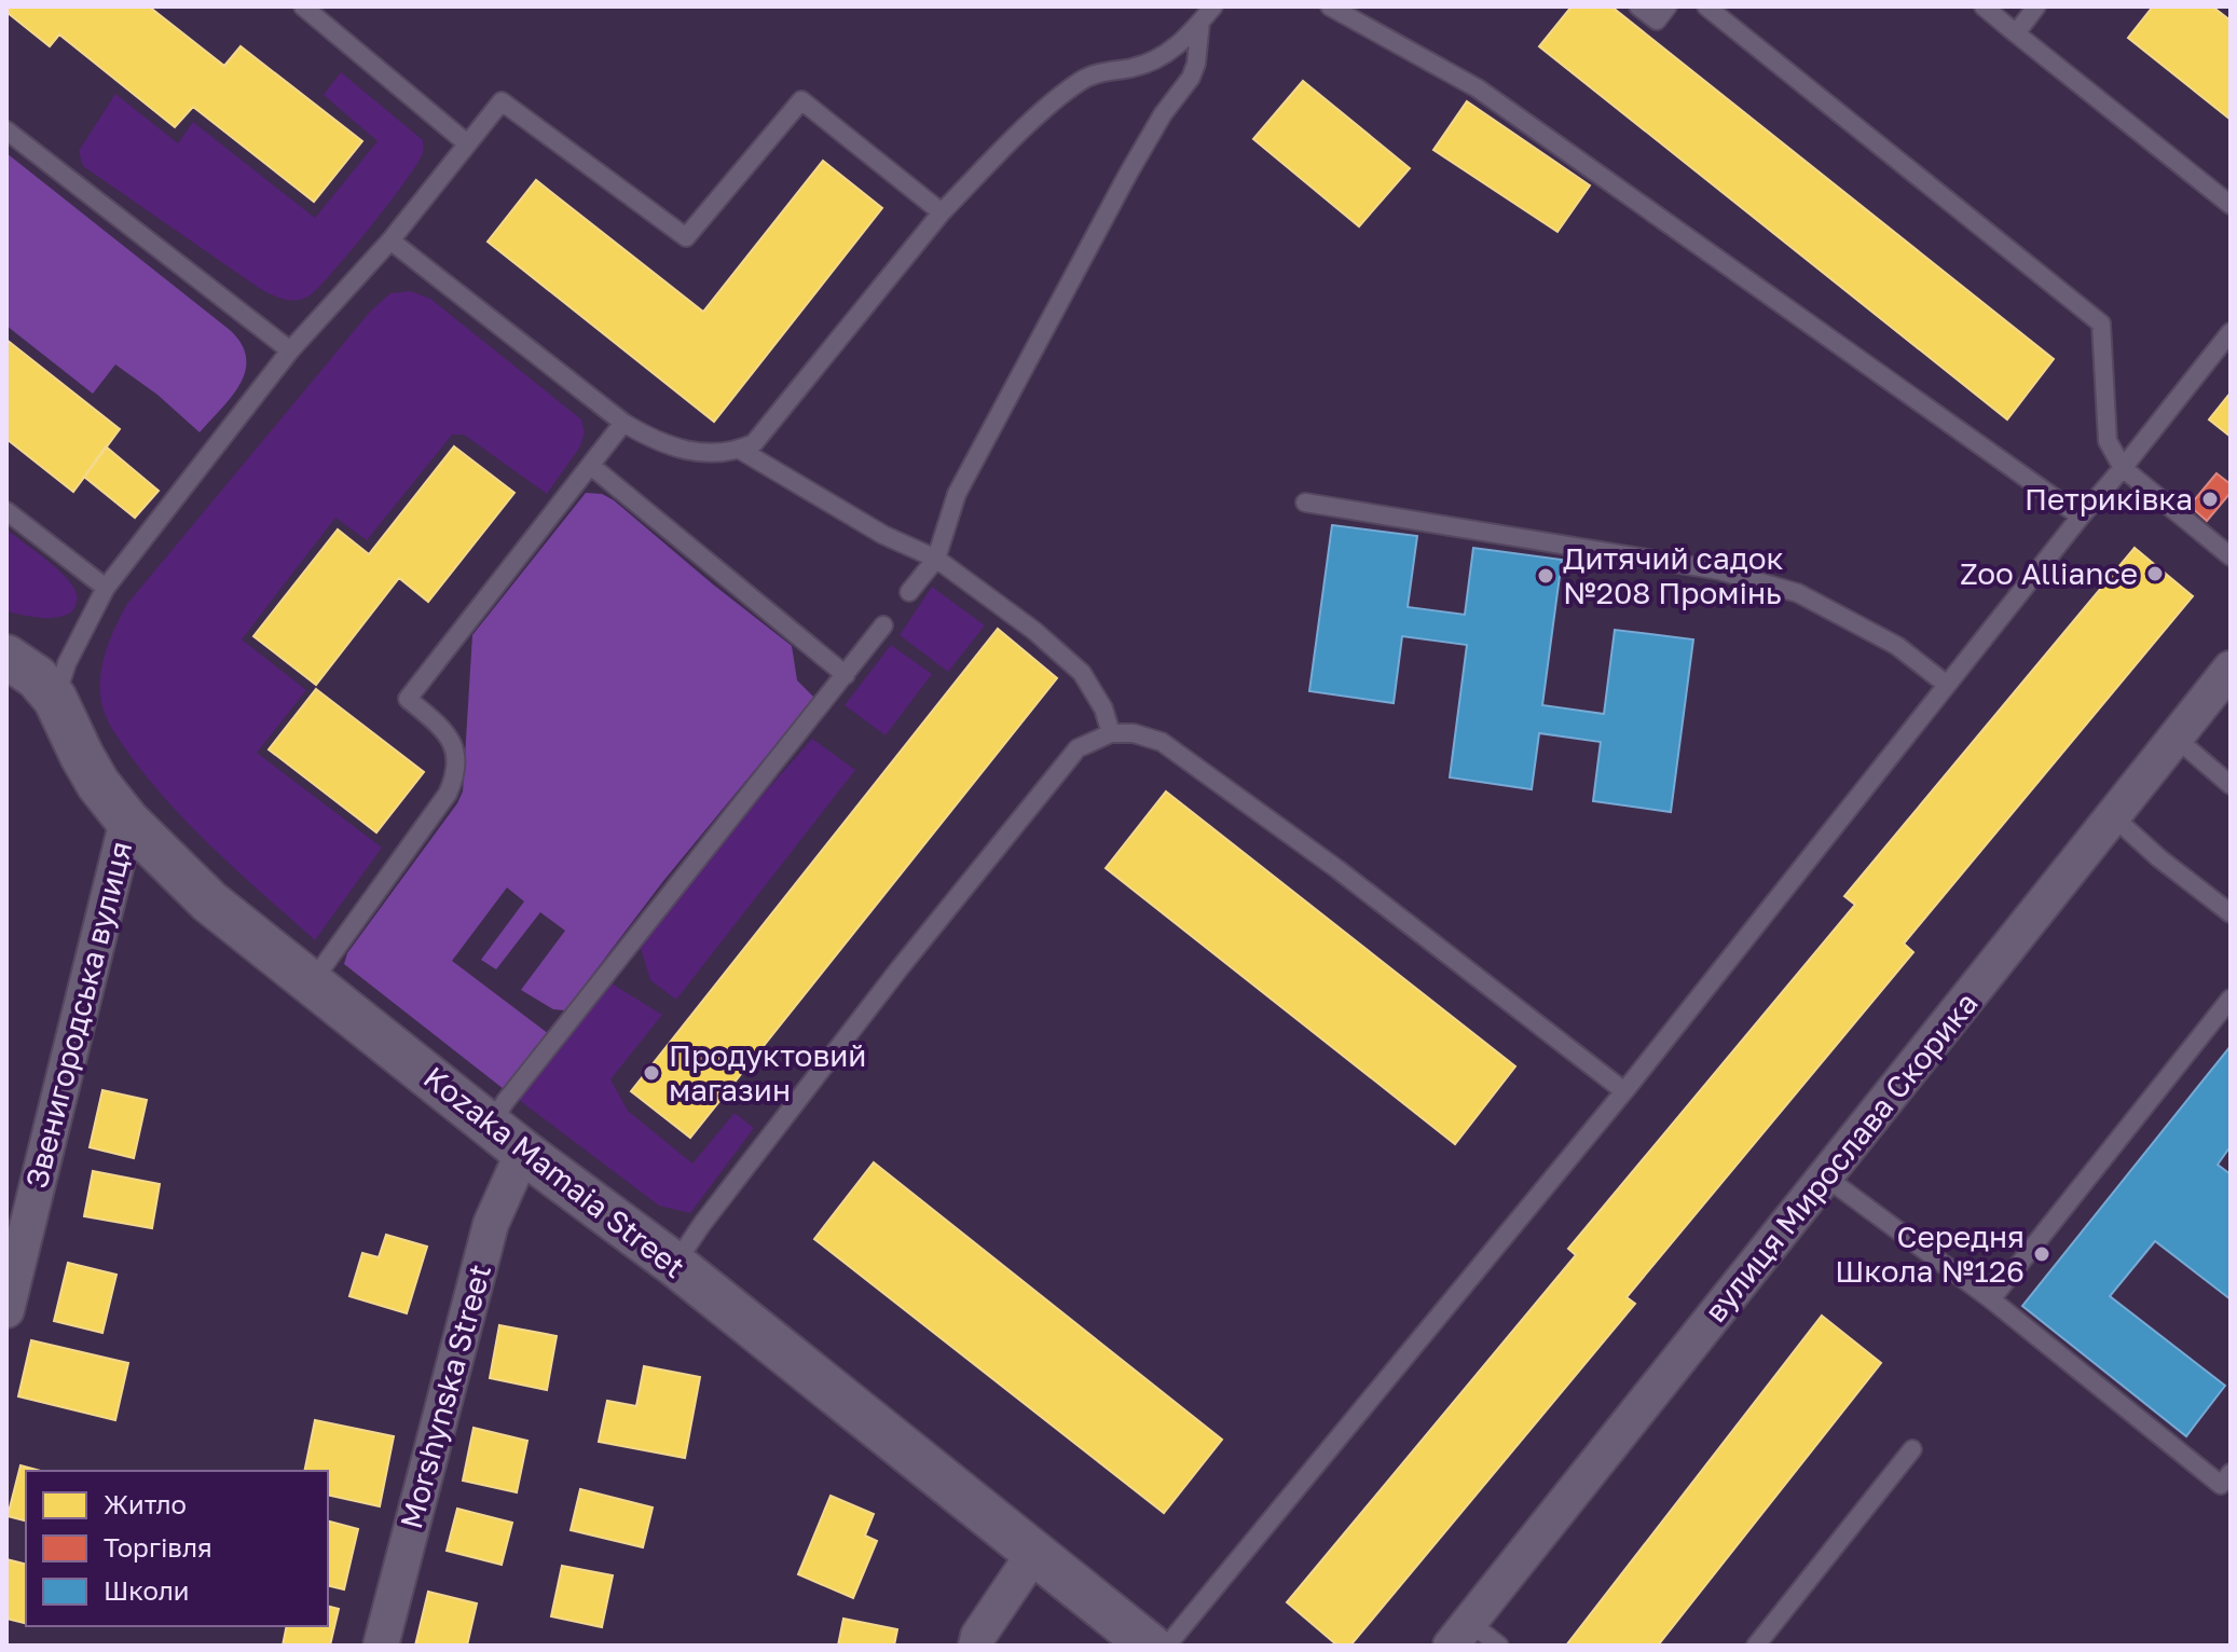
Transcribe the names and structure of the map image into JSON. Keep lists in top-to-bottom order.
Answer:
{
  "streets": {
    "street": [
      "Звенигородська вулиця",
      "вулиця Мирослава Скорика",
      "Kozaka Mamaia Street",
      "Morshynska Street"
    ]
  },
  "crossings": [
    ["Звенигородська вулиця", "Kozaka Mamaia Street"],
    ["Kozaka Mamaia Street", "Morshynska Street"]
  ],
  "places": [
    "Петриківка",
    "Zoo Alliance",
    "Дитячий садок №208 Промінь",
    "Продуктовий магазин",
    "Середня Школа №126"
  ],
  "legend": ["Житло", "Торгівля", "Школи"]
}
